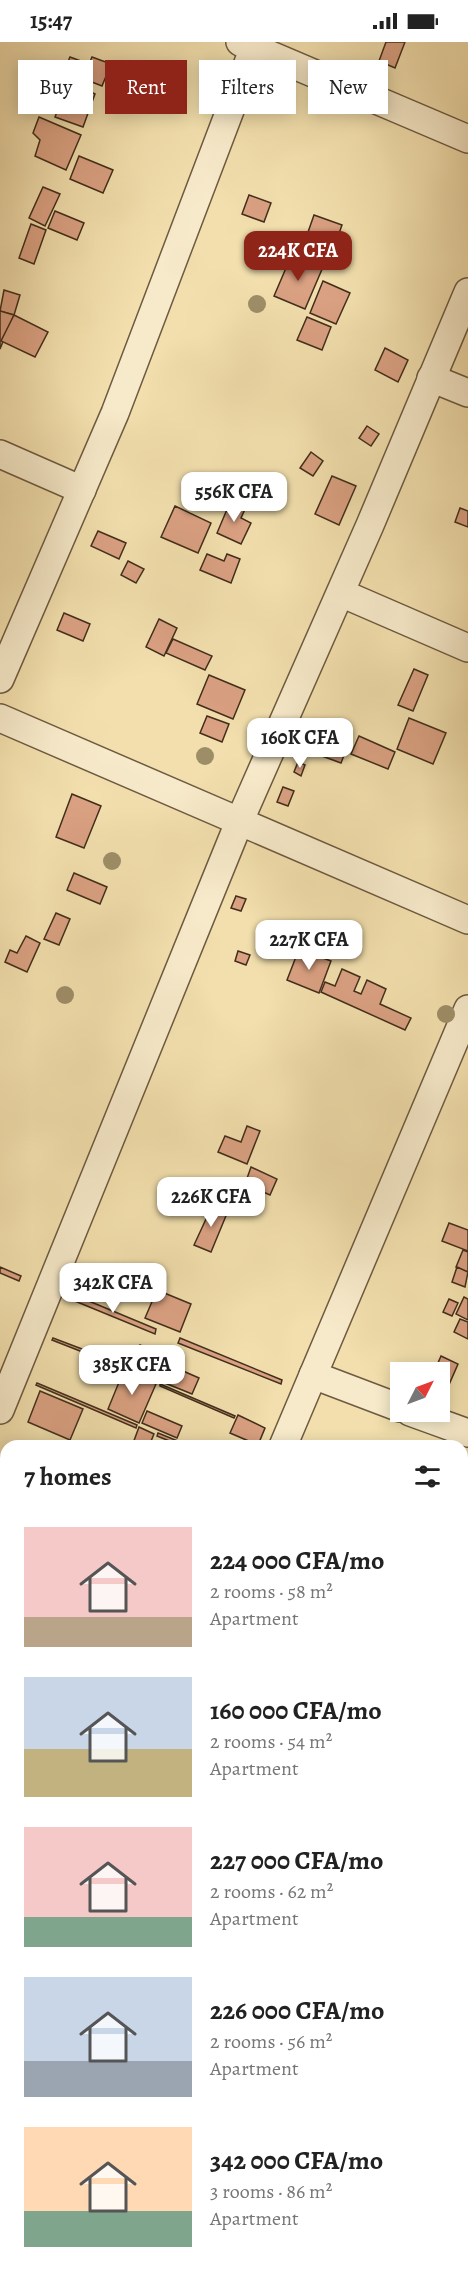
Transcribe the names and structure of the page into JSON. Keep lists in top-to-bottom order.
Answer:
{
  "north": "top right",
  "page": {
    "status": "15:47",
    "chip": [
      "Buy",
      "Rent",
      "Filters",
      "New"
    ],
    "price": [
      "224K CFA",
      "556K CFA",
      "160K CFA",
      "227K CFA",
      "226K CFA",
      "342K CFA",
      "385K CFA"
    ],
    "heading": "7 homes",
    "list": [
      {
        "name": "224 000 CFA/mo",
        "note": "2 rooms · 58 m² · Apartment"
      },
      {
        "name": "160 000 CFA/mo",
        "note": "2 rooms · 54 m² · Apartment"
      },
      {
        "name": "227 000 CFA/mo",
        "note": "2 rooms · 62 m² · Apartment"
      },
      {
        "name": "226 000 CFA/mo",
        "note": "2 rooms · 56 m² · Apartment"
      },
      {
        "name": "342 000 CFA/mo",
        "note": "3 rooms · 86 m² · Apartment"
      }
    ]
  }
}
